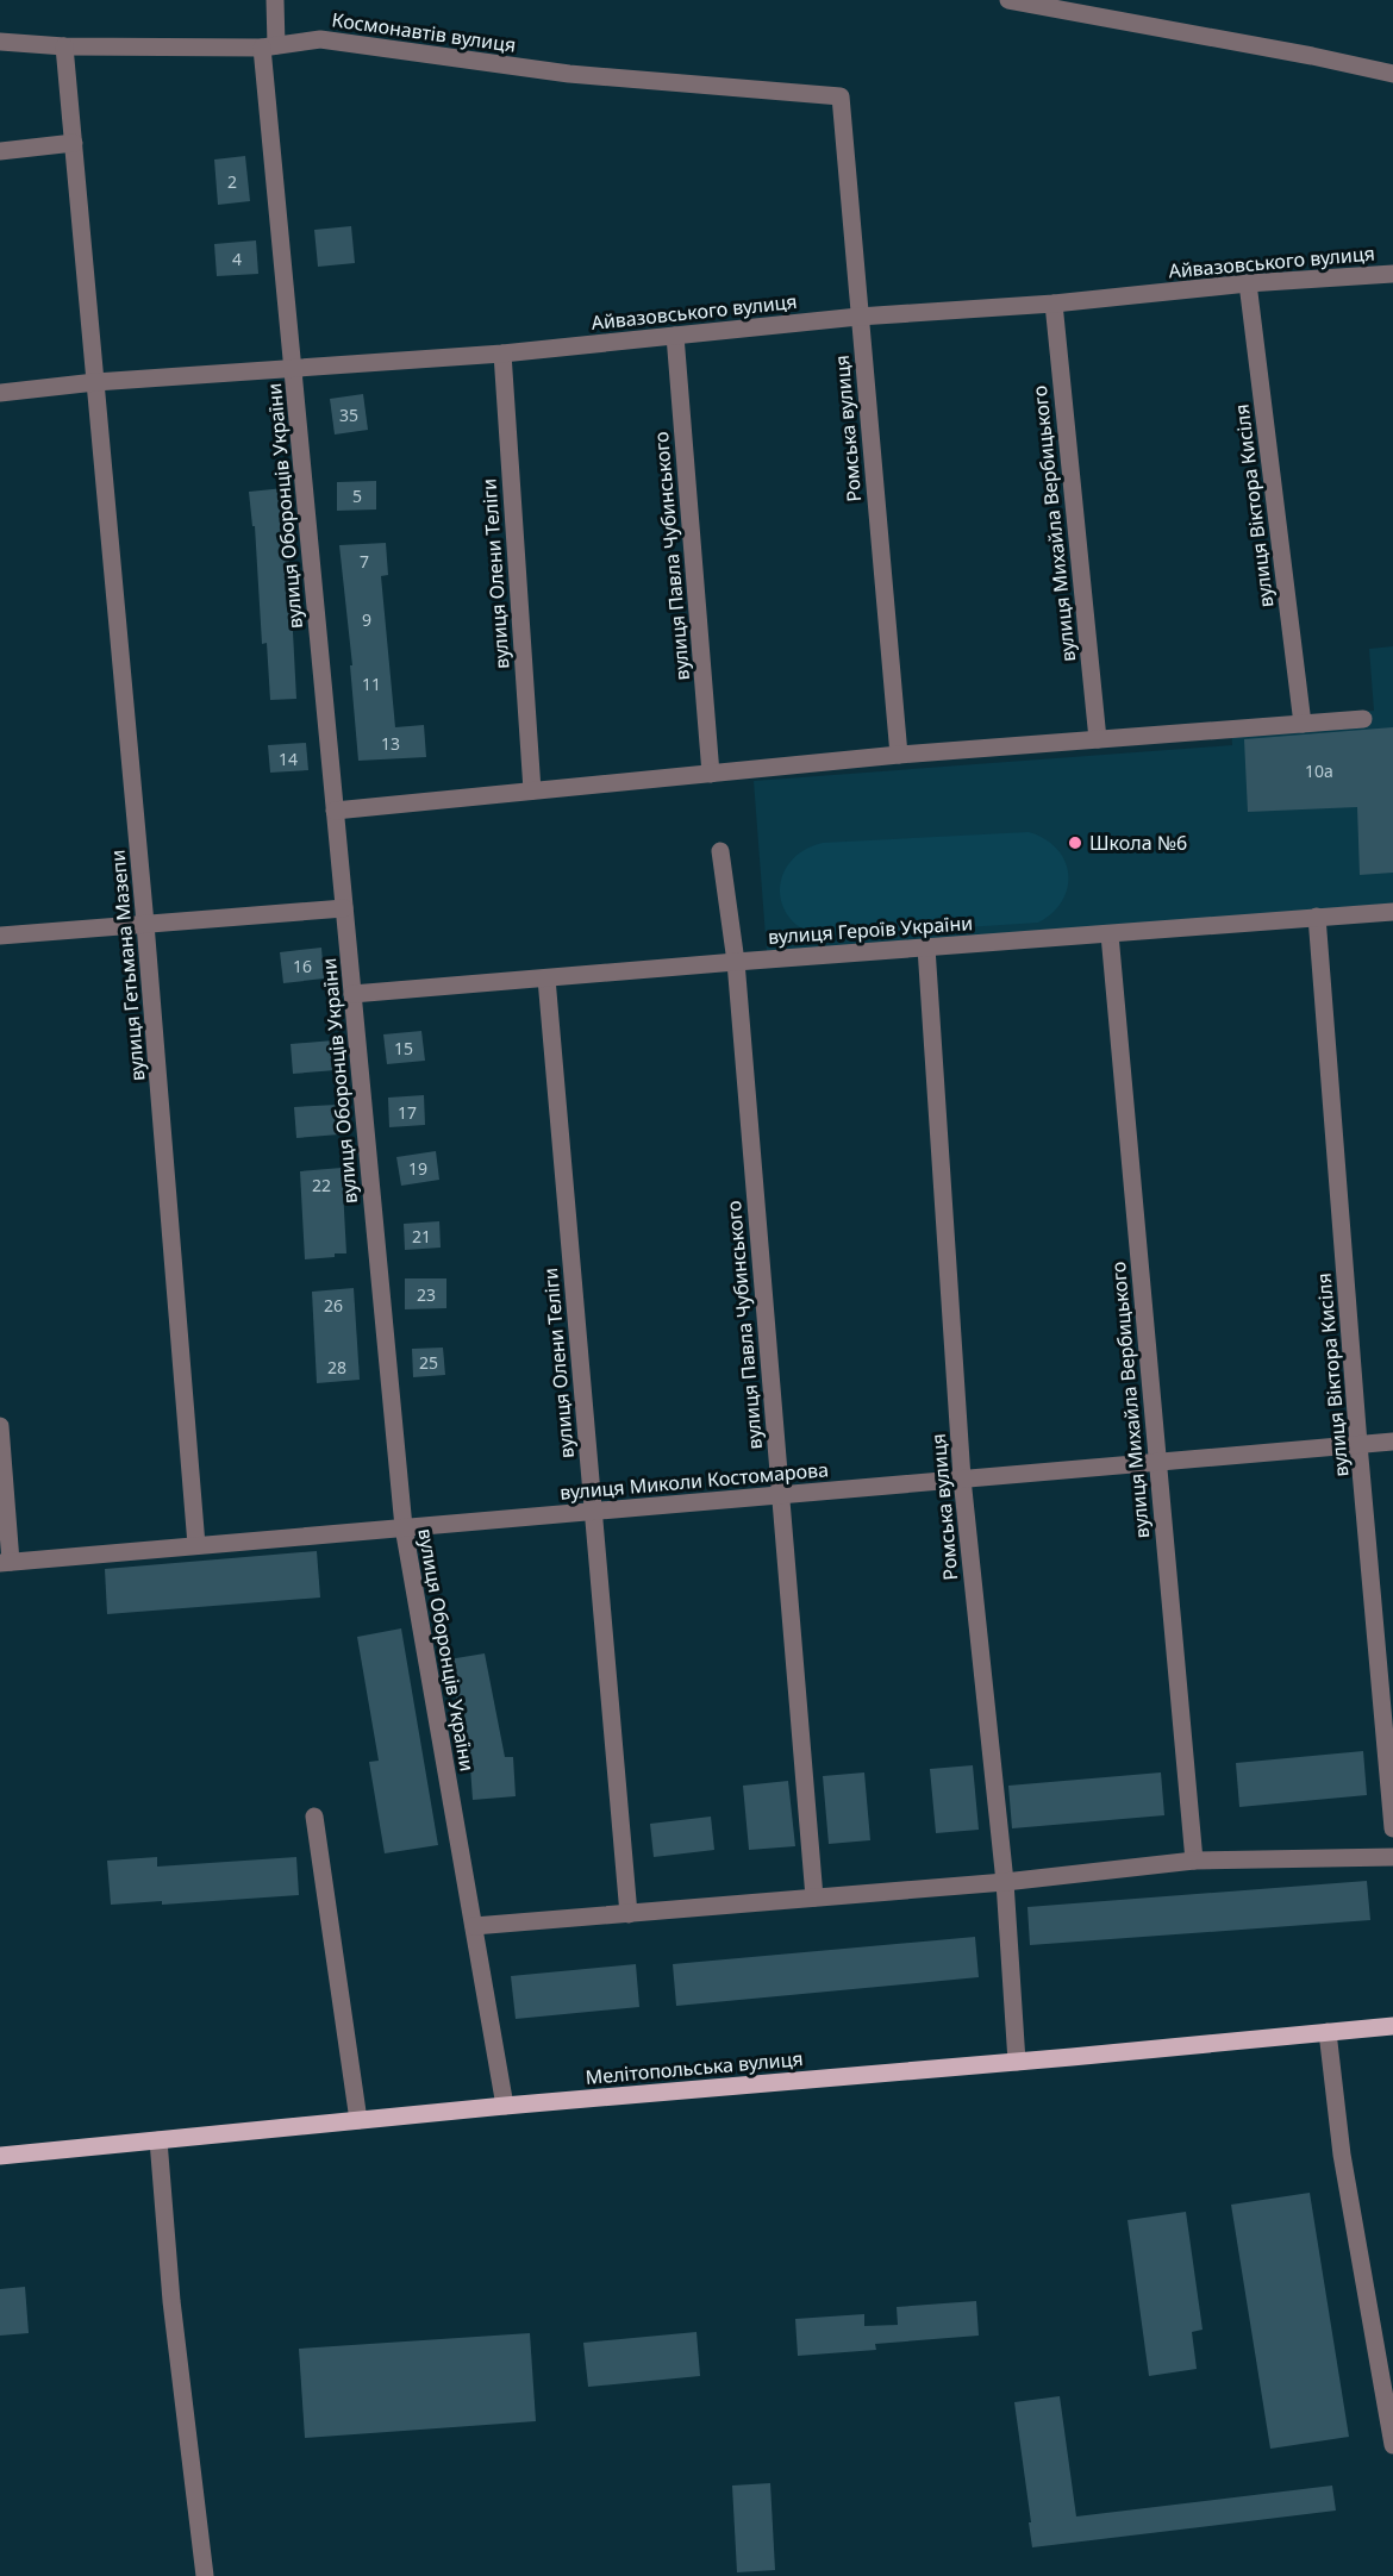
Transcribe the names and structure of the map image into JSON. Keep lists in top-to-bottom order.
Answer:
{
  "streets": {
    "main road": ["Мелітопольська вулиця"],
    "street": [
      "Космонавтів вулиця",
      "Айвазовського вулиця",
      "Ромська вулиця",
      "вулиця Оборонців України",
      "вулиця Віктора Кисіля",
      "вулиця Михайла Вербицького",
      "вулиця Павла Чубинського",
      "вулиця Олени Теліги",
      "вулиця Героїв України",
      "вулиця Гетьмана Мазепи",
      "вулиця Миколи Костомарова"
    ]
  },
  "crossings": [
    ["Космонавтів вулиця", "Ромська вулиця"],
    ["Космонавтів вулиця", "вулиця Оборонців України"],
    ["Космонавтів вулиця", "вулиця Гетьмана Мазепи"],
    ["Айвазовського вулиця", "Ромська вулиця"],
    ["Айвазовського вулиця", "вулиця Оборонців України"],
    ["Айвазовського вулиця", "вулиця Віктора Кисіля"],
    ["Айвазовського вулиця", "вулиця Михайла Вербицького"],
    ["Айвазовського вулиця", "вулиця Павла Чубинського"],
    ["Айвазовського вулиця", "вулиця Олени Теліги"],
    ["Айвазовського вулиця", "вулиця Гетьмана Мазепи"],
    ["Ромська вулиця", "вулиця Героїв України"],
    ["Ромська вулиця", "вулиця Миколи Костомарова"],
    ["Ромська вулиця", "Мелітопольська вулиця"],
    ["вулиця Оборонців України", "вулиця Героїв України"],
    ["вулиця Оборонців України", "вулиця Миколи Костомарова"],
    ["вулиця Оборонців України", "Мелітопольська вулиця"],
    ["вулиця Віктора Кисіля", "вулиця Героїв України"],
    ["вулиця Віктора Кисіля", "вулиця Миколи Костомарова"],
    ["вулиця Михайла Вербицького", "вулиця Героїв України"],
    ["вулиця Михайла Вербицького", "вулиця Миколи Костомарова"],
    ["вулиця Павла Чубинського", "вулиця Героїв України"],
    ["вулиця Павла Чубинського", "вулиця Миколи Костомарова"],
    ["вулиця Олени Теліги", "вулиця Героїв України"],
    ["вулиця Олени Теліги", "вулиця Миколи Костомарова"],
    ["вулиця Гетьмана Мазепи", "вулиця Миколи Костомарова"]
  ],
  "places": ["Школа №6"],
  "house_numbers": [
    "2",
    "4",
    "35",
    "5",
    "7",
    "9",
    "11",
    "13",
    "14",
    "10а",
    "16",
    "15",
    "17",
    "19",
    "22",
    "21",
    "23",
    "26",
    "25",
    "28"
  ]
}
